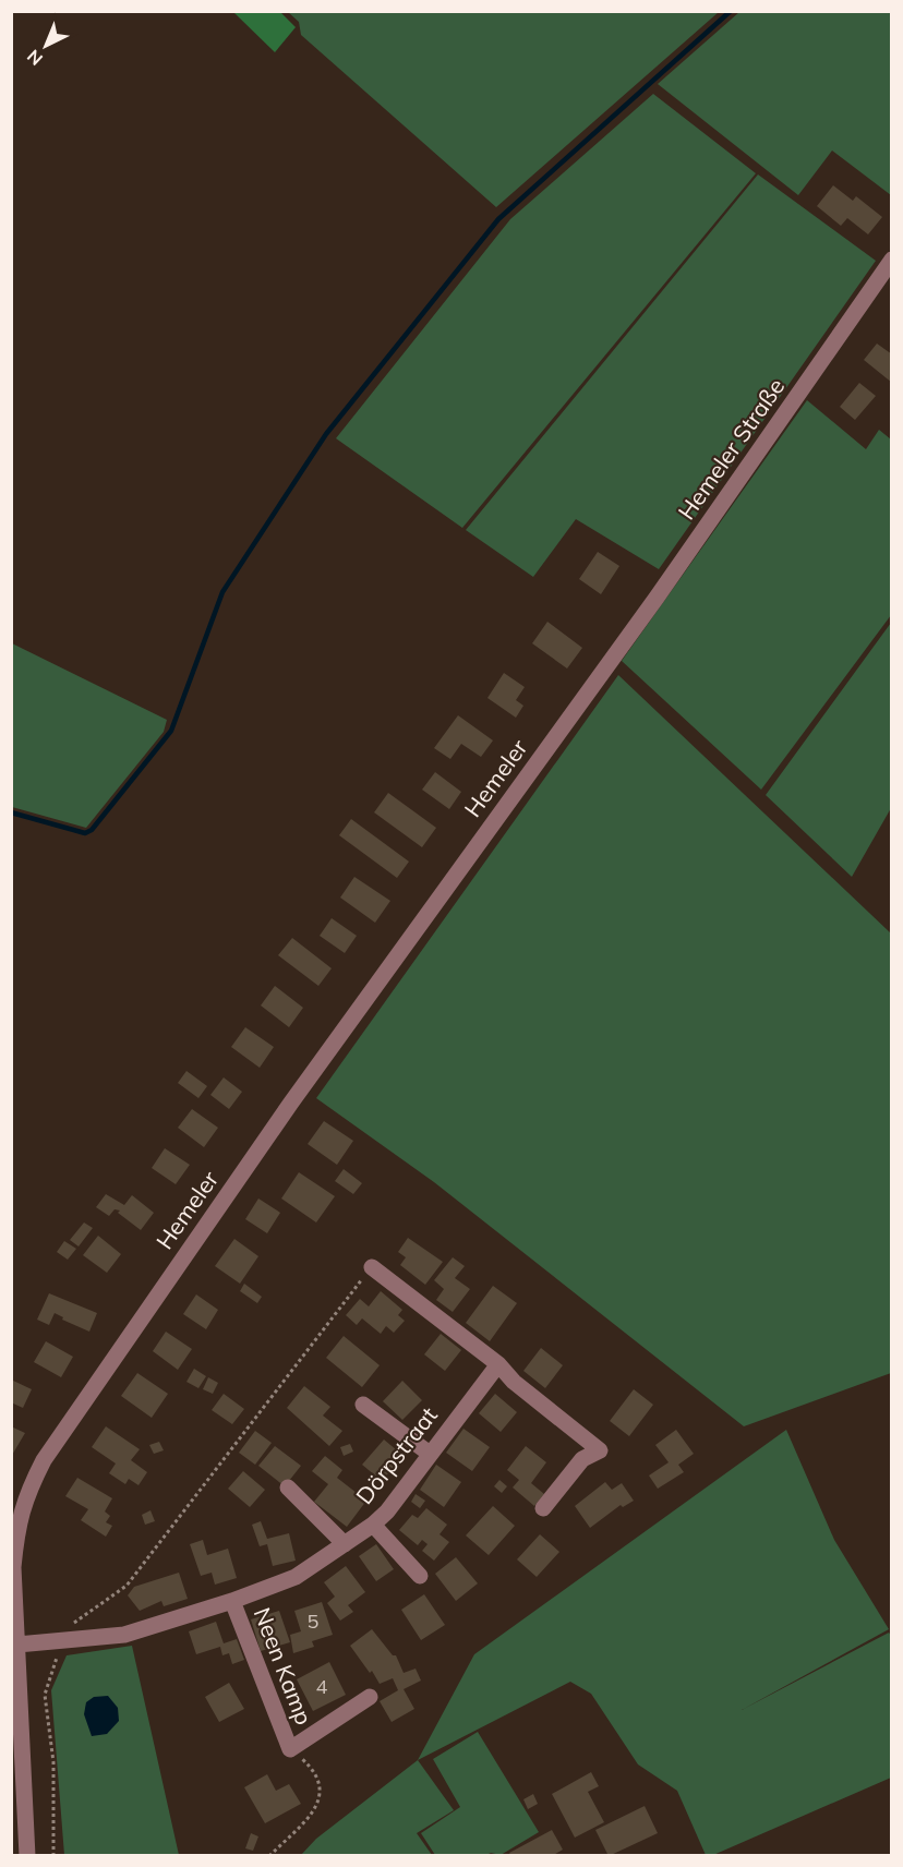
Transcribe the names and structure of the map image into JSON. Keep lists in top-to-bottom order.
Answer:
{
  "streets": {
    "street": [
      "Hemeler Straße",
      "Hemeler",
      "Dörpstraat",
      "Neen Kamp"
    ]
  },
  "crossings": [
    ["Hemeler Straße", "Hemeler"],
    ["Hemeler", "Dörpstraat"],
    ["Dörpstraat", "Neen Kamp"]
  ],
  "house_numbers": ["5", "4"],
  "north": "bottom left"
}
